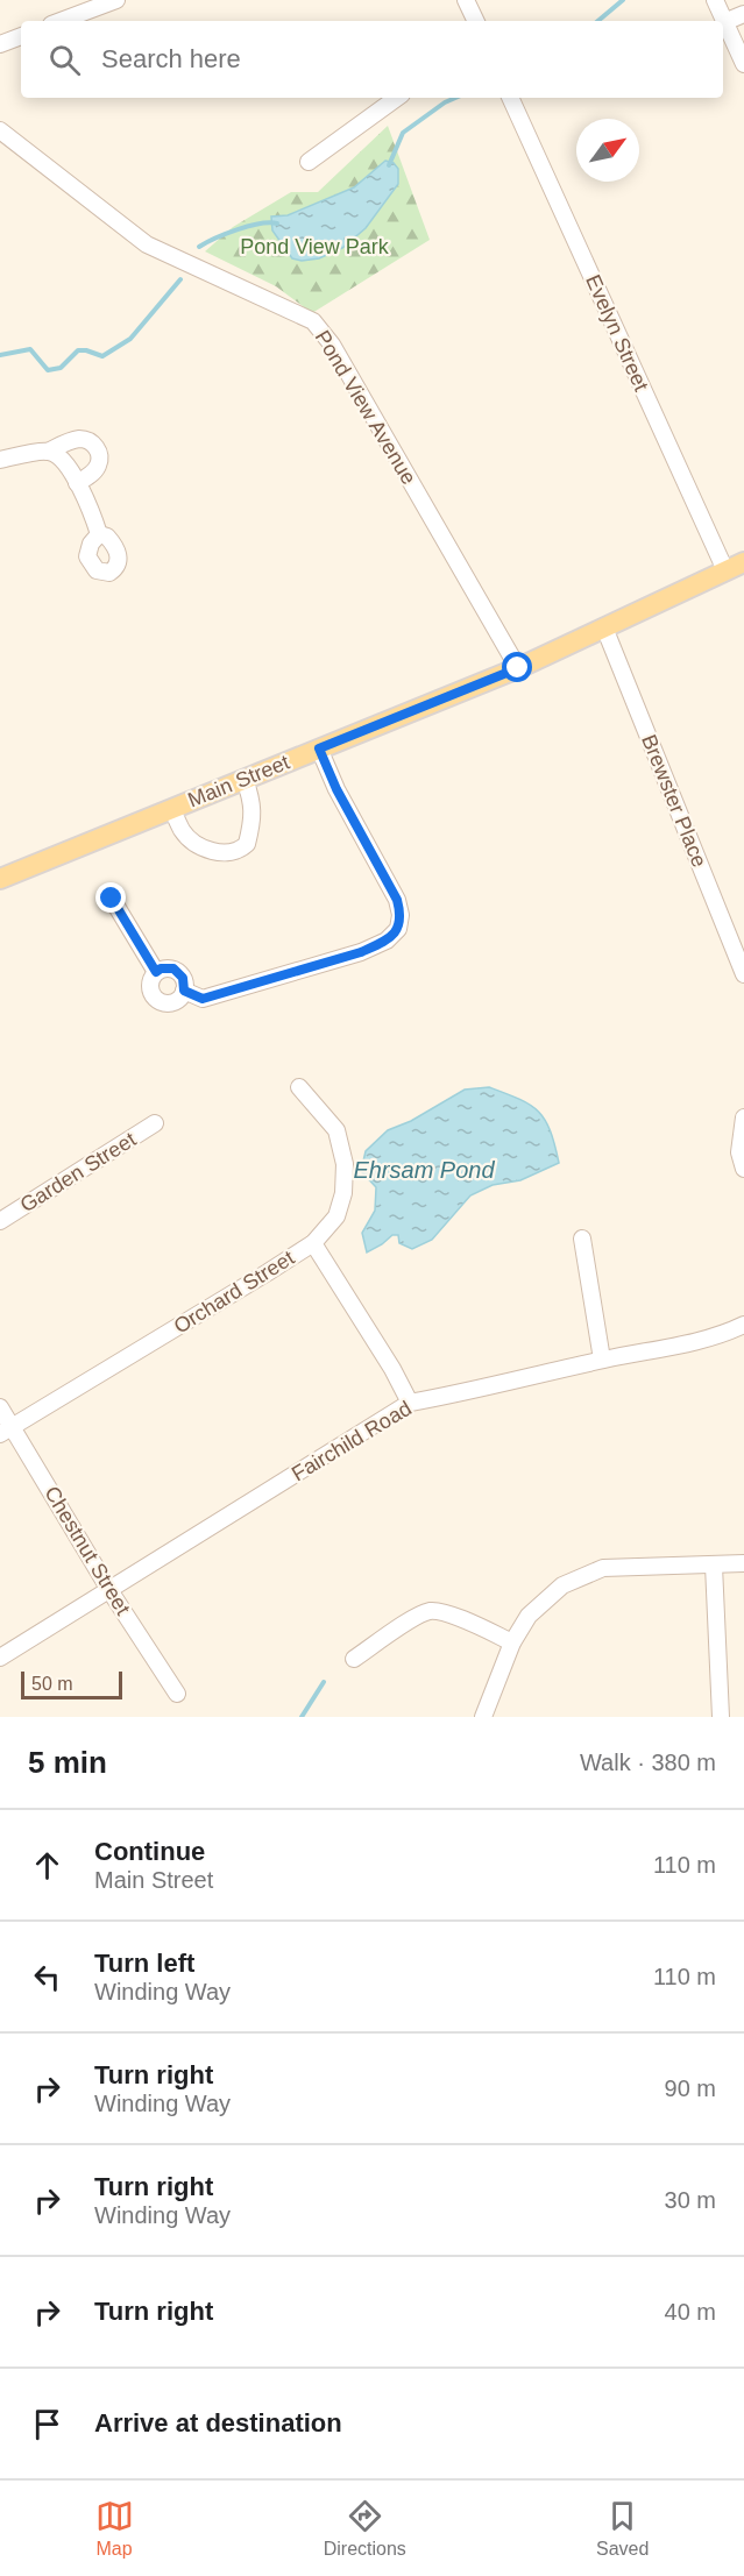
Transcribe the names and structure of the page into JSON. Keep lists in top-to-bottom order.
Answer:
{
  "streets": {
    "main road": ["Main Street"],
    "street": [
      "Evelyn Street",
      "Pond View Avenue",
      "Brewster Place",
      "Garden Street",
      "Orchard Street",
      "Fairchild Road",
      "Chestnut Street"
    ]
  },
  "crossings": [
    ["Evelyn Street", "Main Street"],
    ["Pond View Avenue", "Main Street"],
    ["Main Street", "Brewster Place"],
    ["Orchard Street", "Chestnut Street"],
    ["Fairchild Road", "Chestnut Street"]
  ],
  "water": ["Ehrsam Pond"],
  "parks": ["Pond View Park"],
  "scale_bar": "50 m",
  "north": "top right",
  "page": {
    "search": "Search here",
    "scale": "50 m",
    "heading": ["5 min", "Walk · 380 m"],
    "list": [
      ["Continue", "Main Street", "110 m"],
      ["Turn left", "Winding Way", "110 m"],
      ["Turn right", "Winding Way", "90 m"],
      ["Turn right", "Winding Way", "30 m"],
      ["Turn right", "40 m"],
      "Arrive at destination"
    ],
    "nav": ["Map", "Directions", "Saved"]
  }
}
